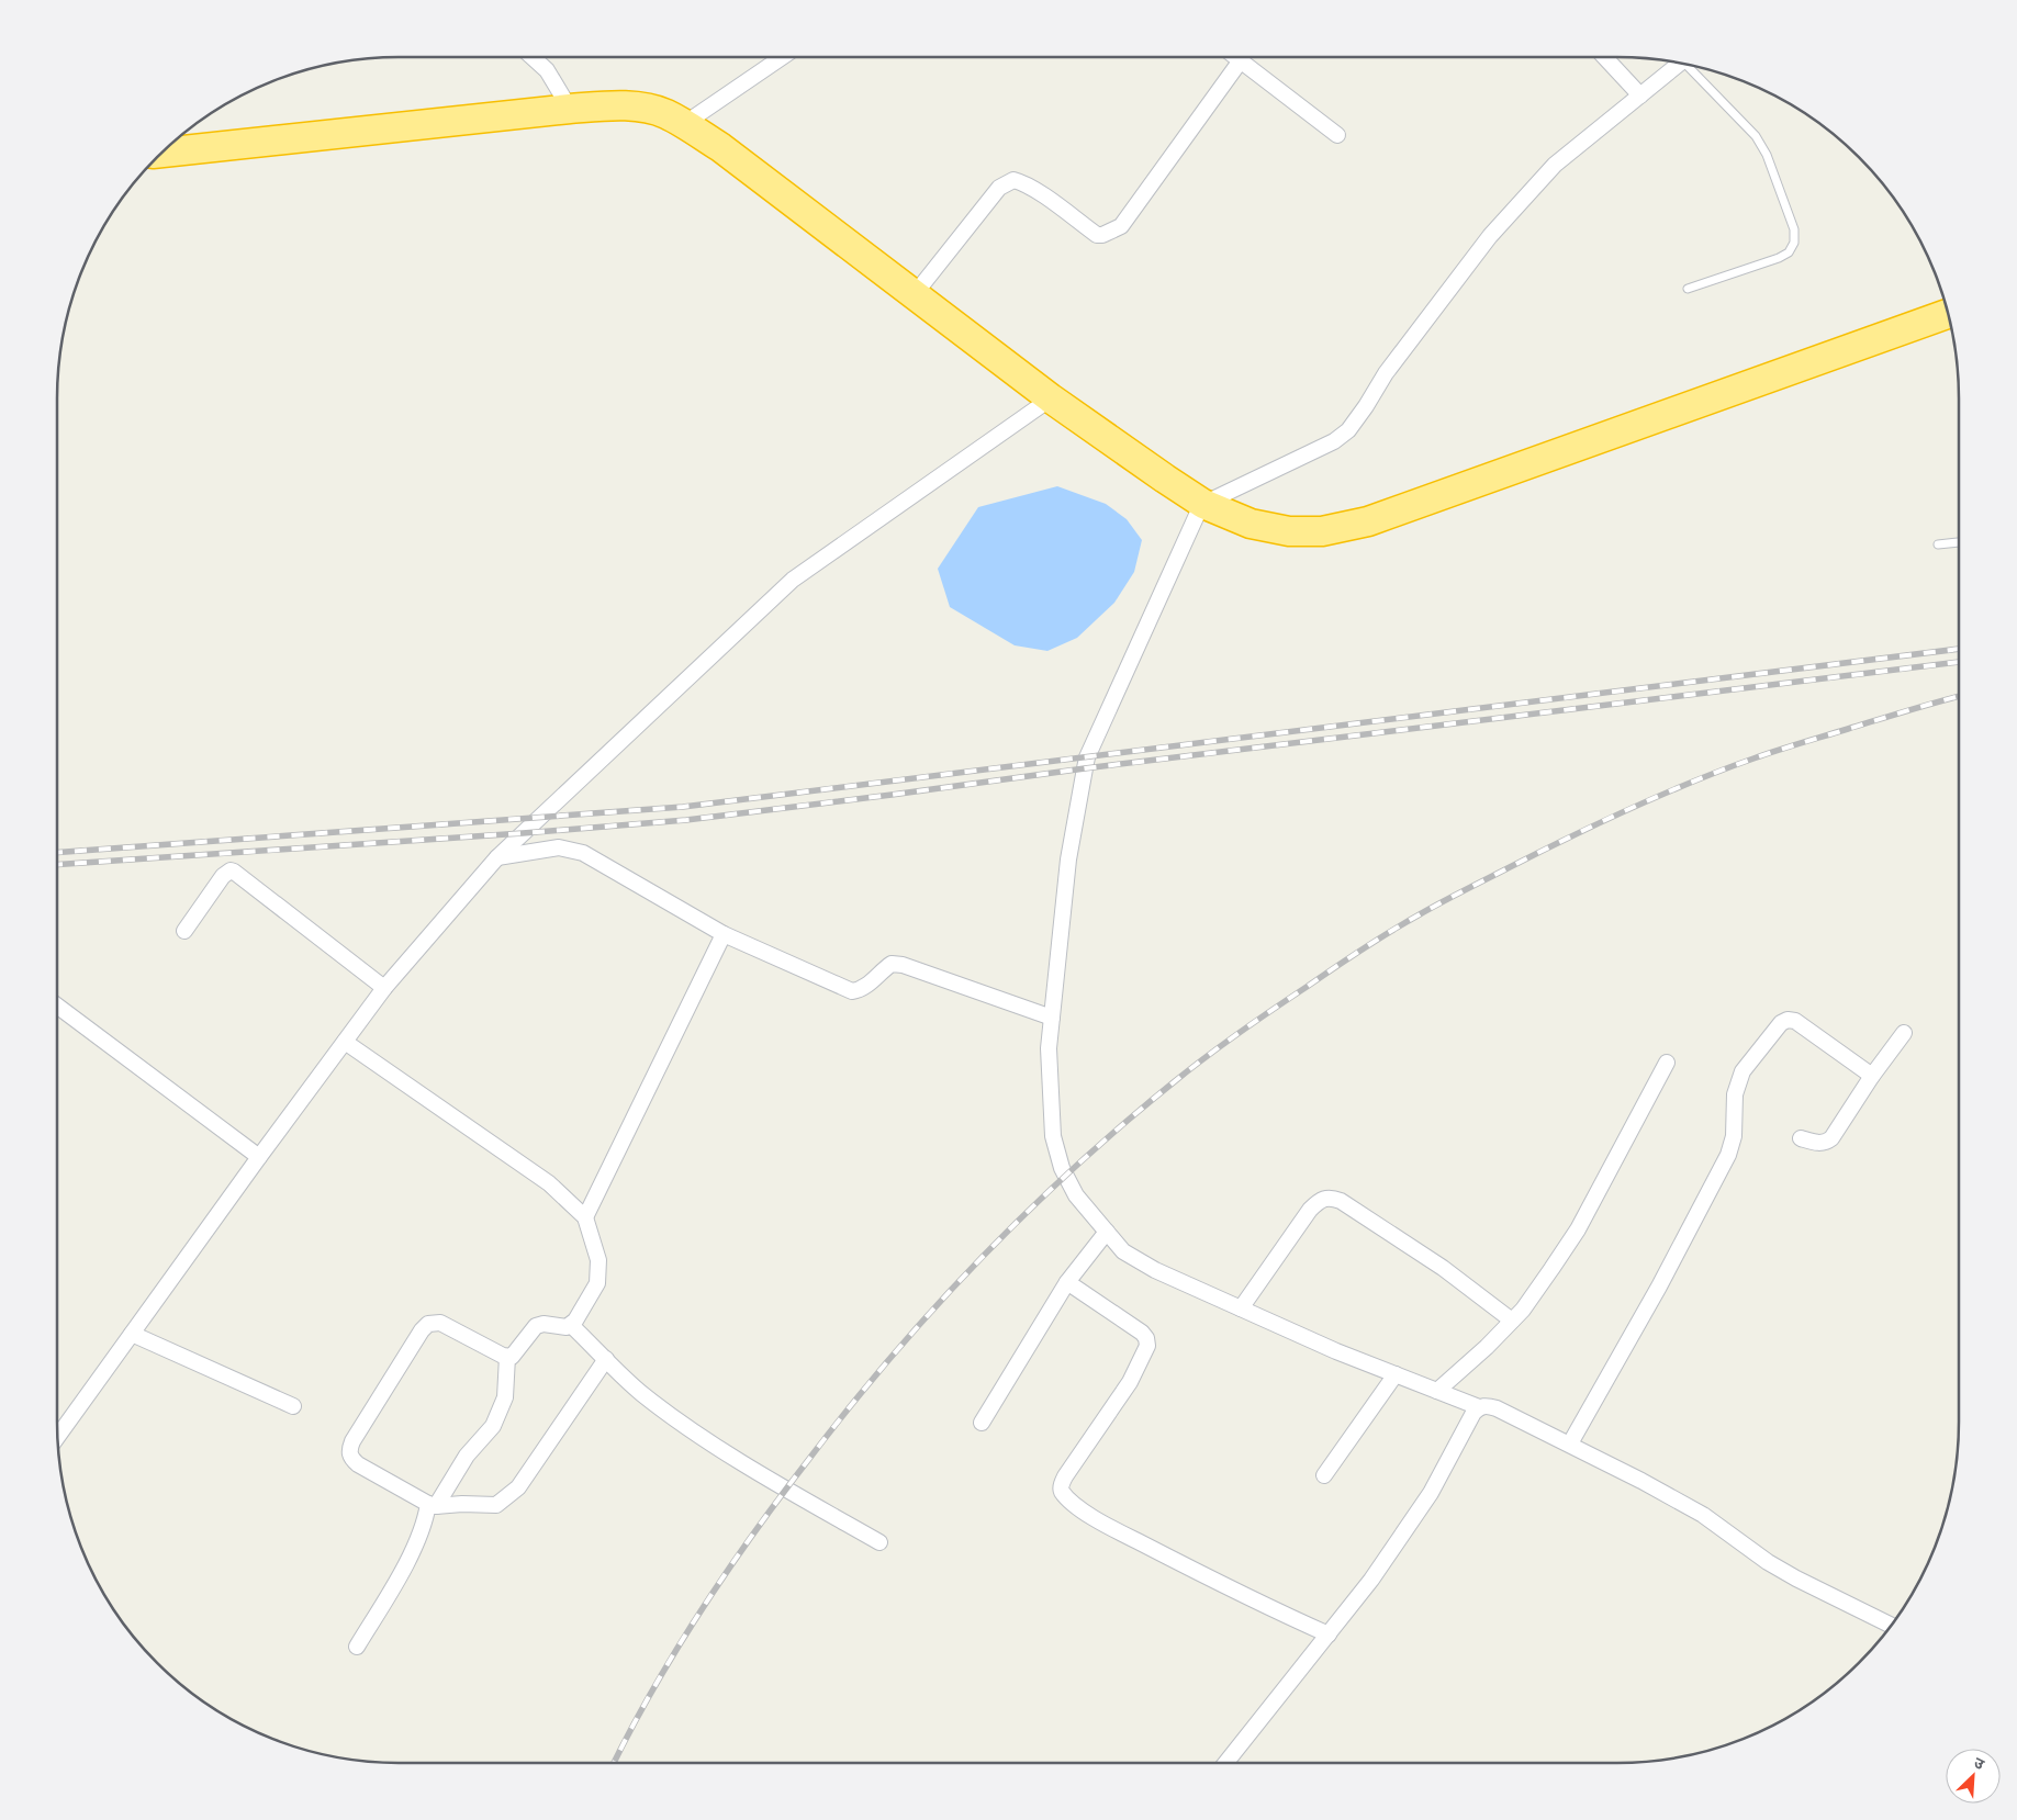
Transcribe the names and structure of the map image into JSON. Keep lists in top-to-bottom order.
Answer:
{
  "north": "top right"
}
